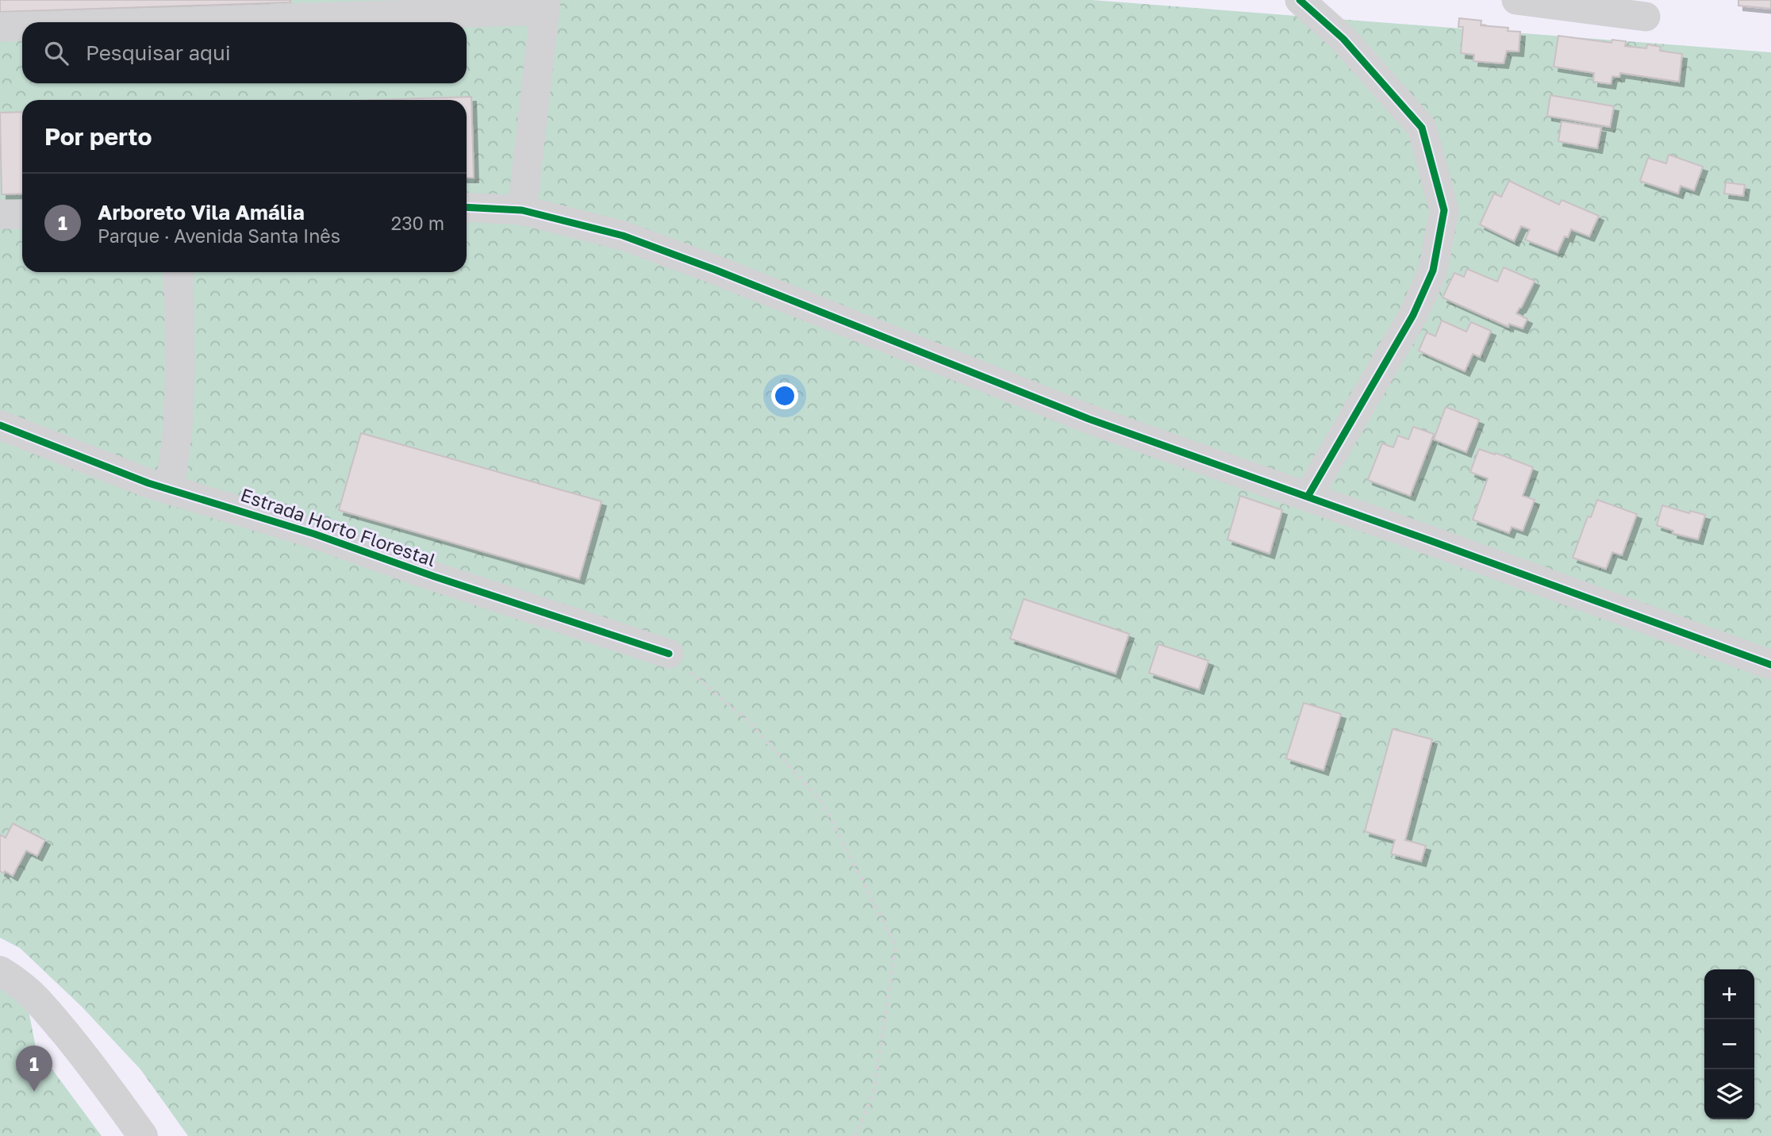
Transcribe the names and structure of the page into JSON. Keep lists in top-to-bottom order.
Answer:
{
  "streets": {
    "street": ["Estrada Horto Florestal"]
  },
  "page": {
    "search": "Pesquisar aqui",
    "heading": "Por perto",
    "list": [
      {
        "mark": "1",
        "name": "Arboreto Vila Amália",
        "note": "Parque · Avenida Santa Inês",
        "value": "230 m"
      }
    ],
    "map_buttons": ["+", "−"],
    "pins": "1"
  }
}
